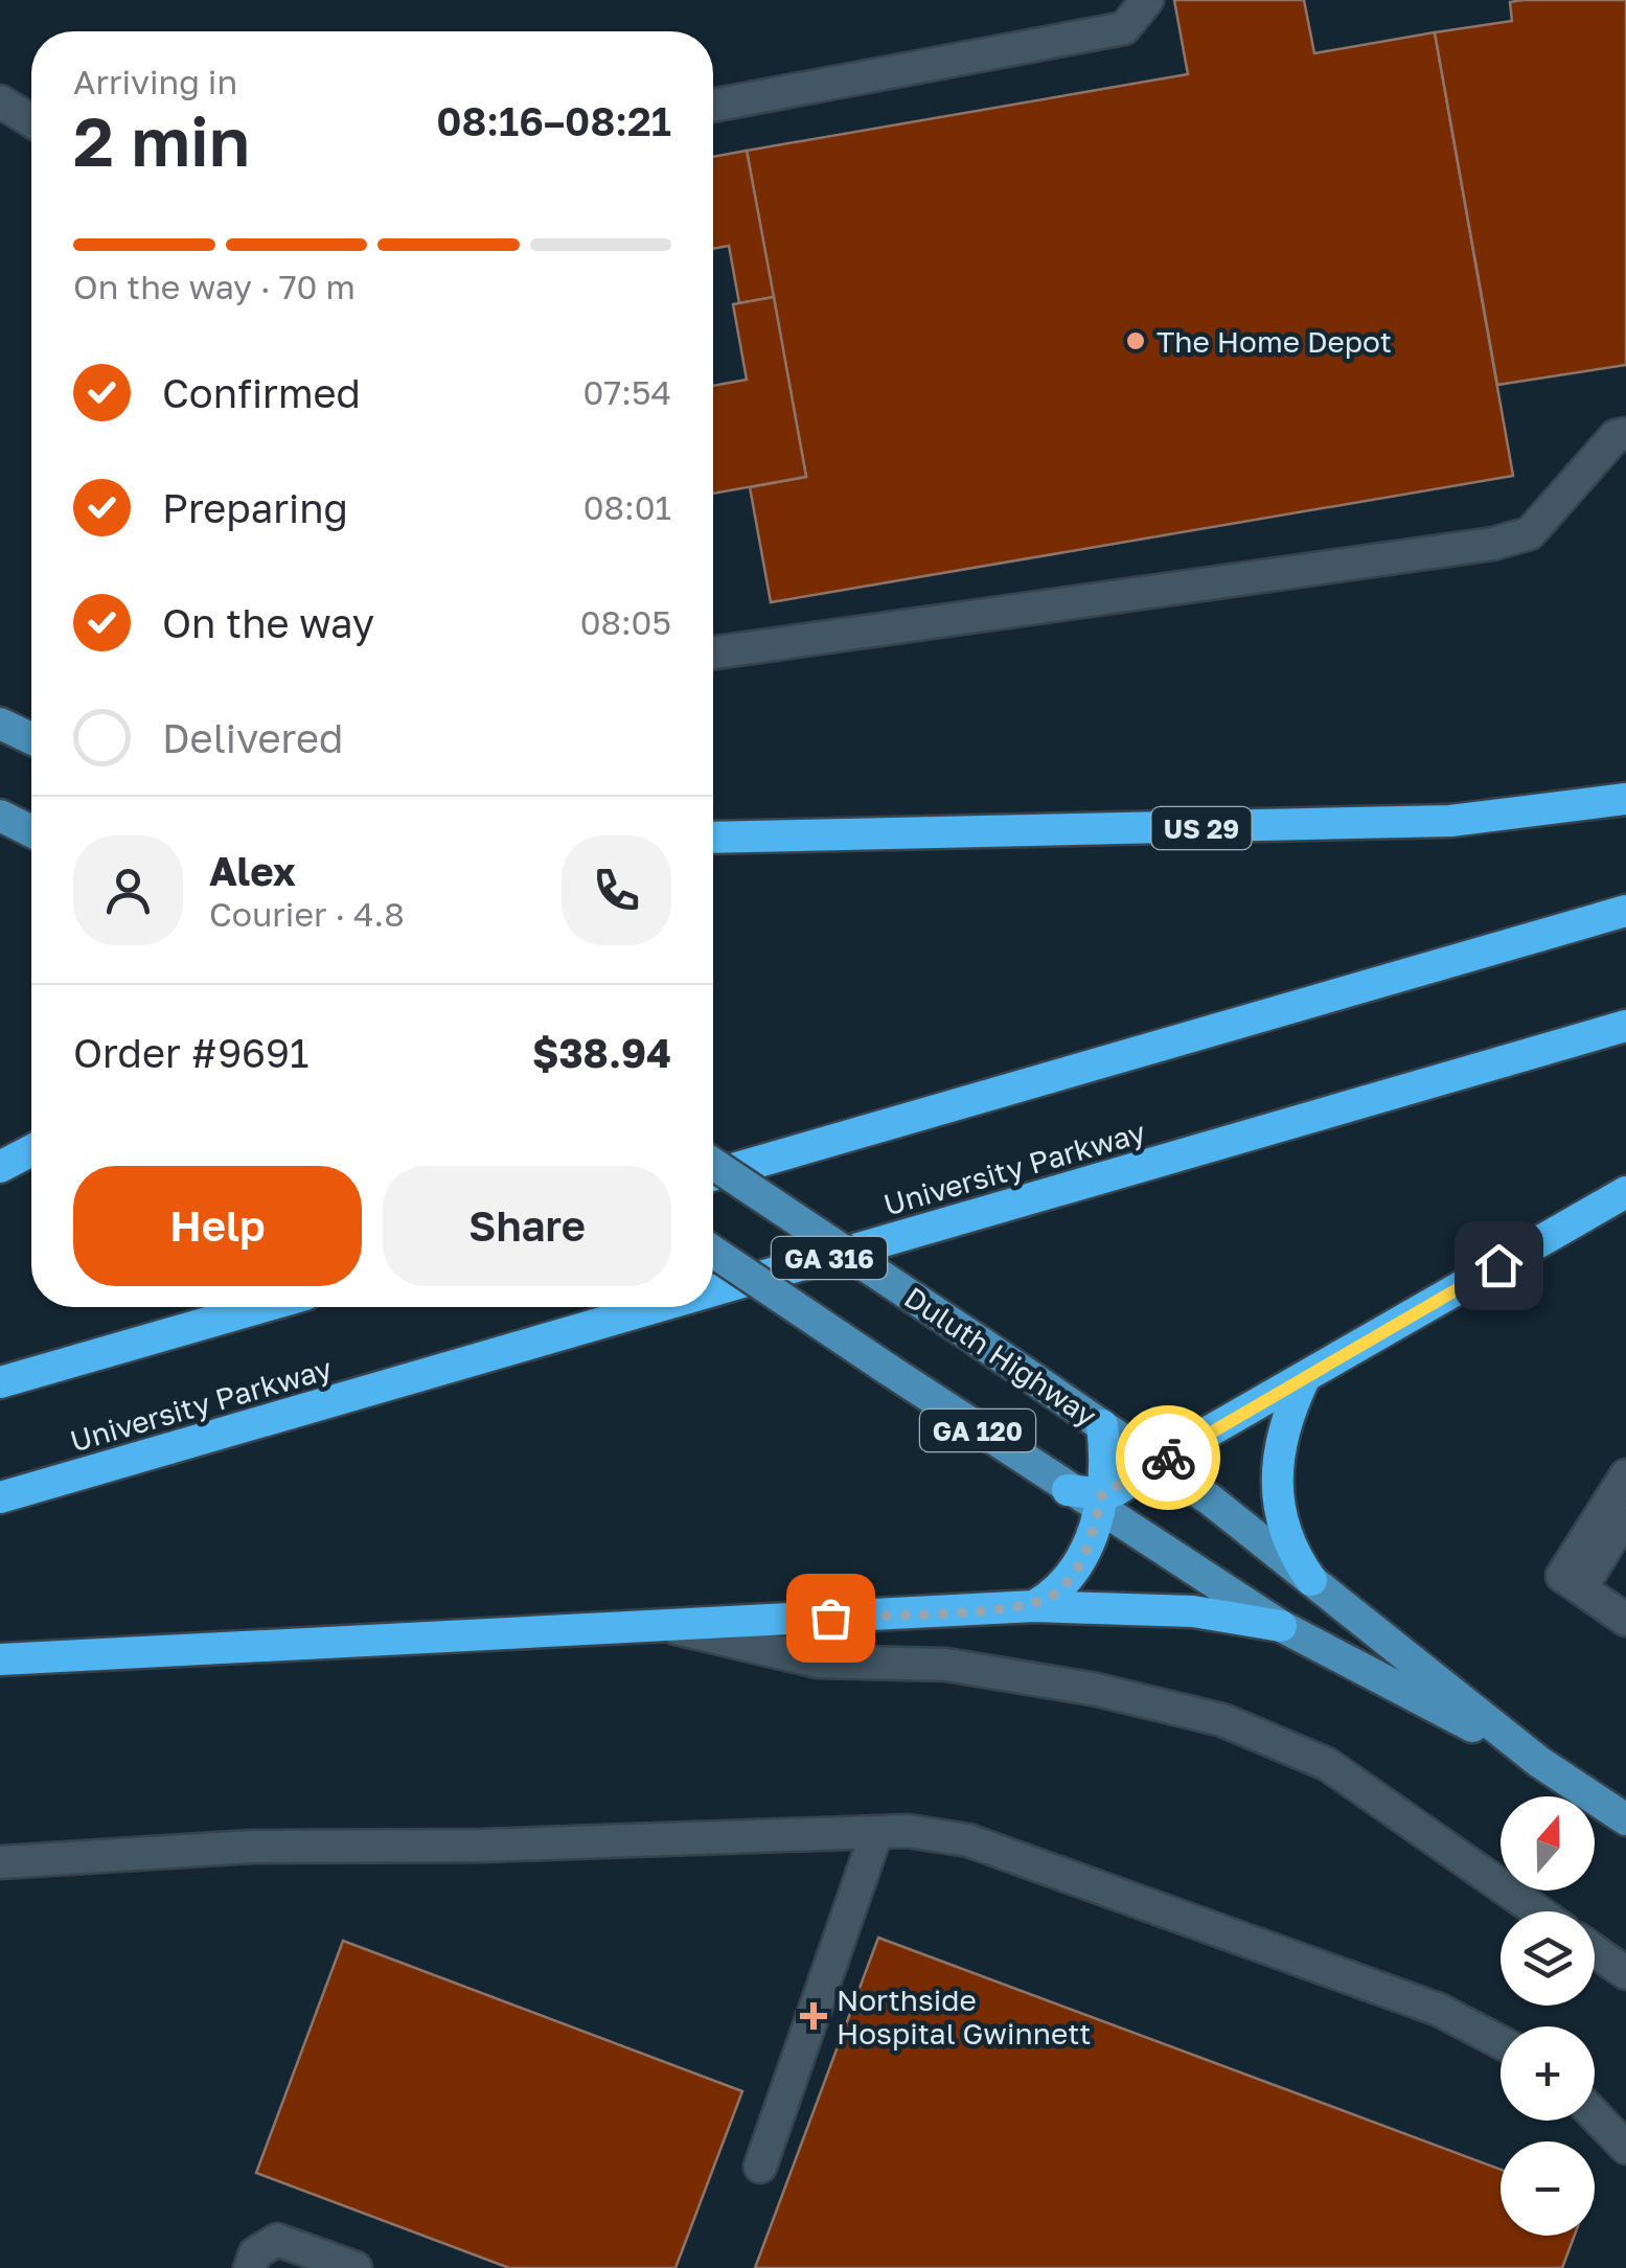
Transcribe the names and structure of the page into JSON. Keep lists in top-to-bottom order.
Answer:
{
  "streets": {
    "highway": ["US 29", "University Parkway", "GA 316"],
    "main road": ["Duluth Highway", "GA 120"]
  },
  "places": {
    "other": ["The Home Depot"],
    "health": ["Northside Hospital Gwinnett"]
  },
  "north": "top",
  "page": {
    "heading": ["2 min", "Arriving in", "08:16–08:21"],
    "panel": [
      "Alex",
      "Courier · 4.8",
      "Order #9691",
      "$38.94"
    ],
    "bar": "On the way · 70 m",
    "list": [
      ["Confirmed", "07:54"],
      ["Preparing", "08:01"],
      ["On the way", "08:05"],
      "Delivered"
    ],
    "buttons": ["Help", "Share"],
    "map_buttons": ["+", "−"]
  }
}
